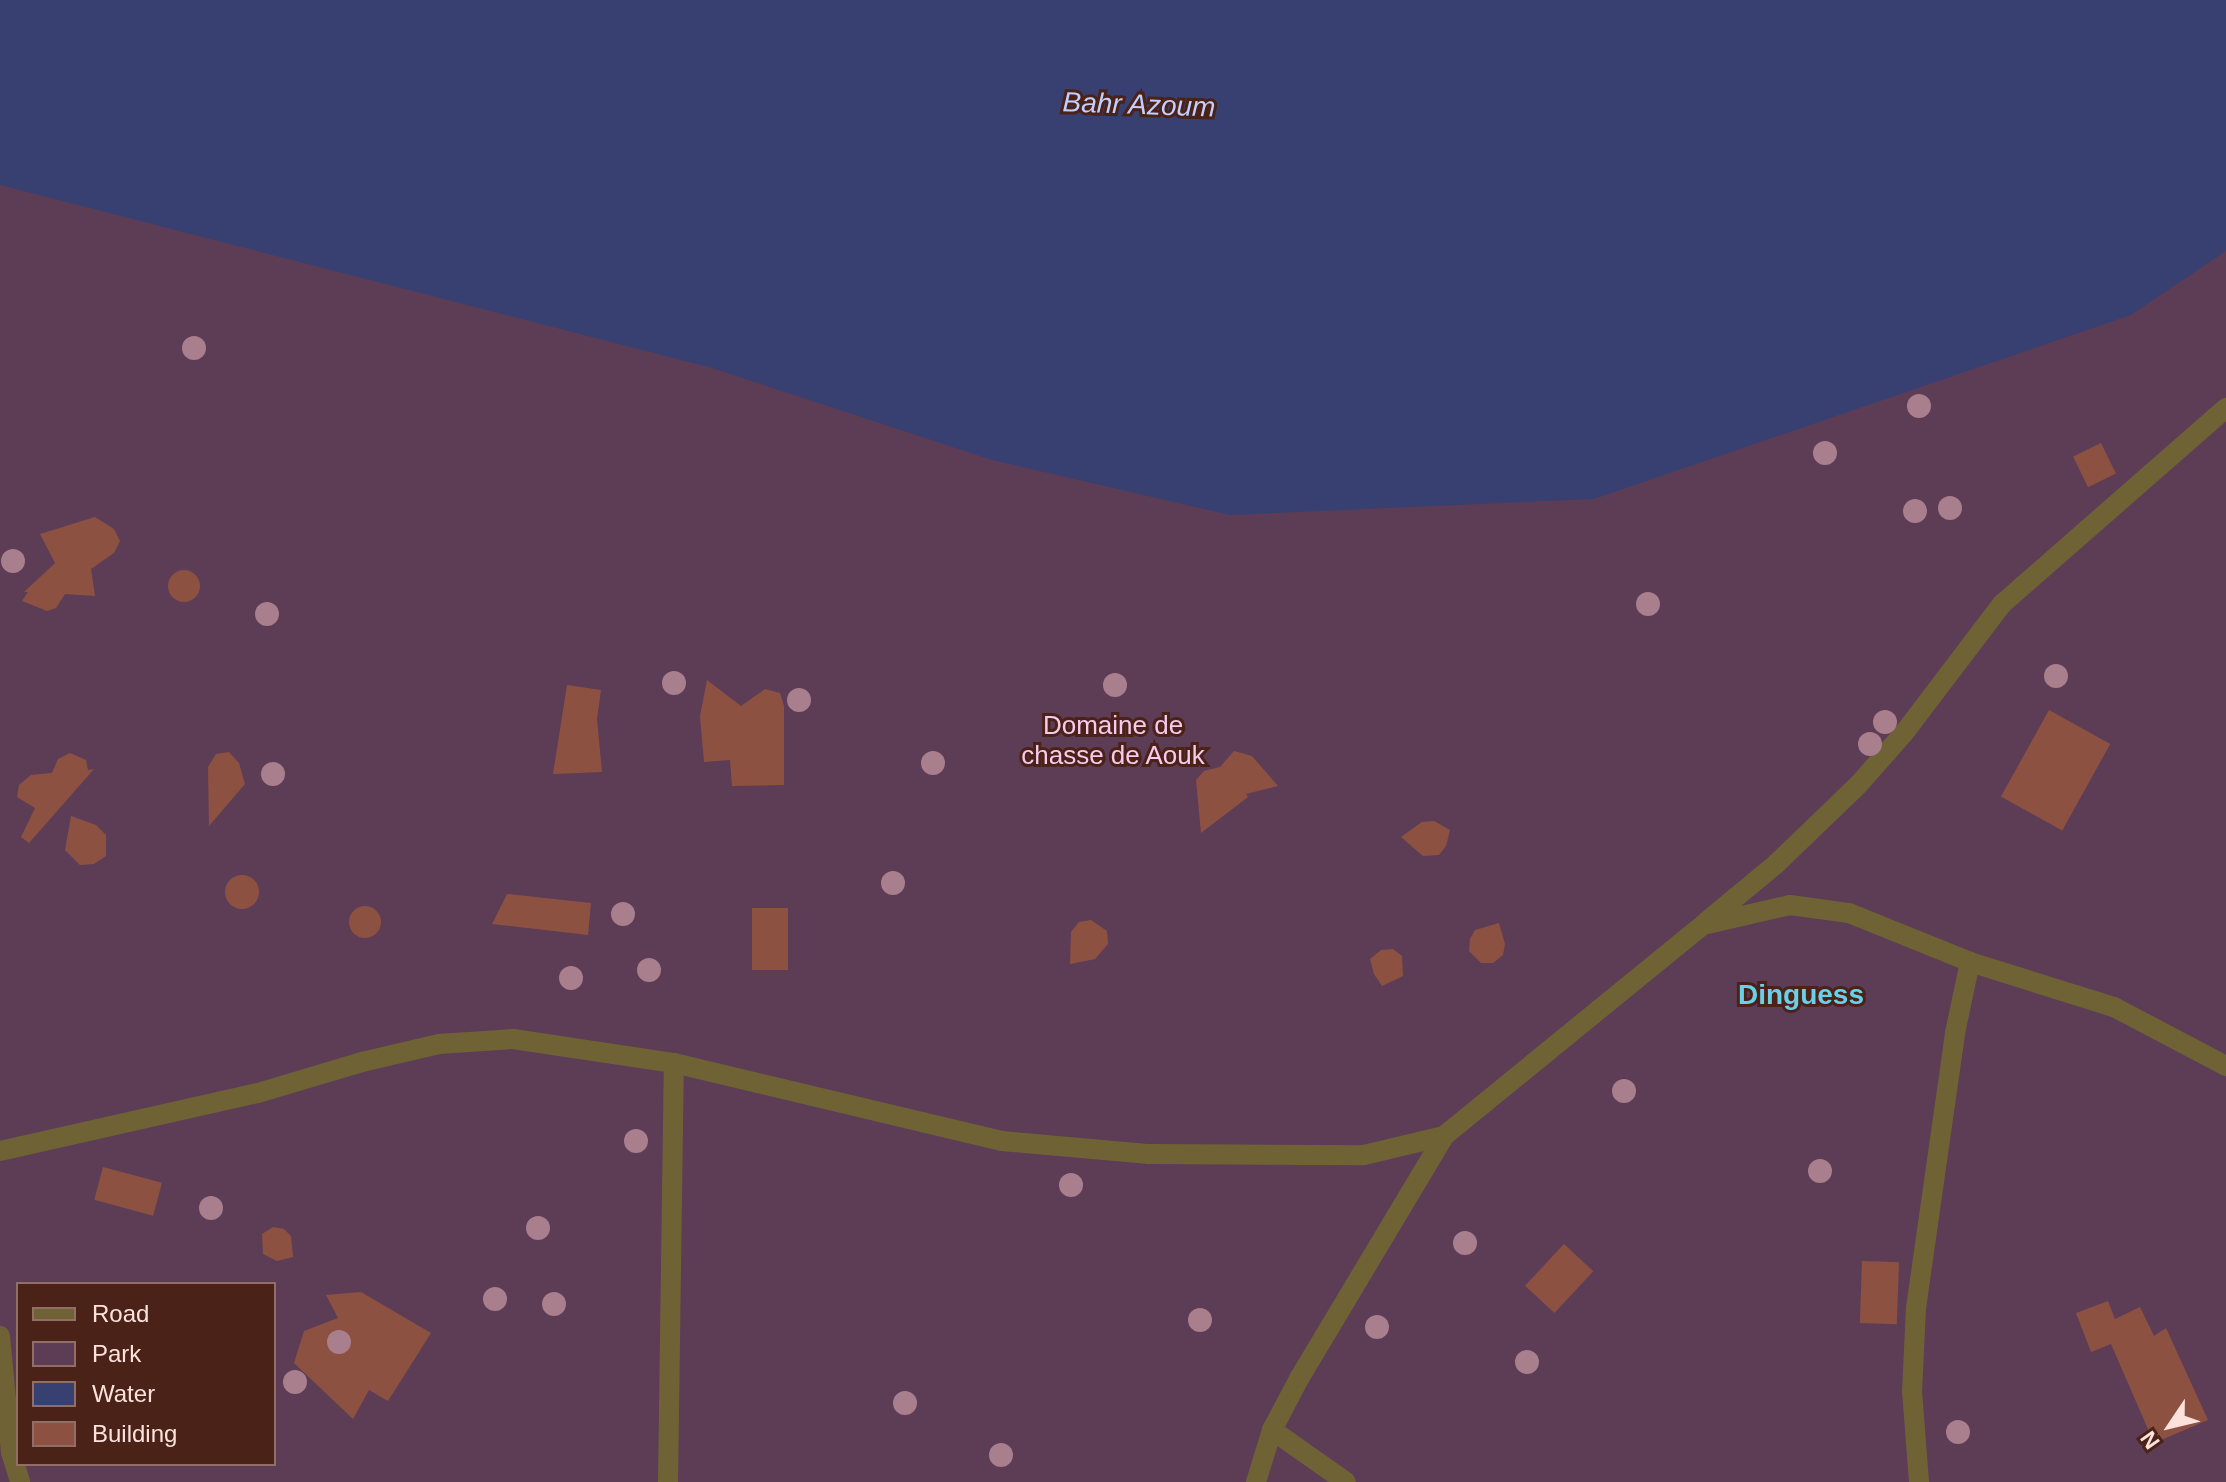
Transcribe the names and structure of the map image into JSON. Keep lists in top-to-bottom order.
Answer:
{
  "districts": ["Dinguess"],
  "water": ["Bahr Azoum"],
  "parks": ["Domaine de chasse de Aouk"],
  "legend": [
    "Road",
    "Park",
    "Water",
    "Building"
  ],
  "north": "bottom left"
}
